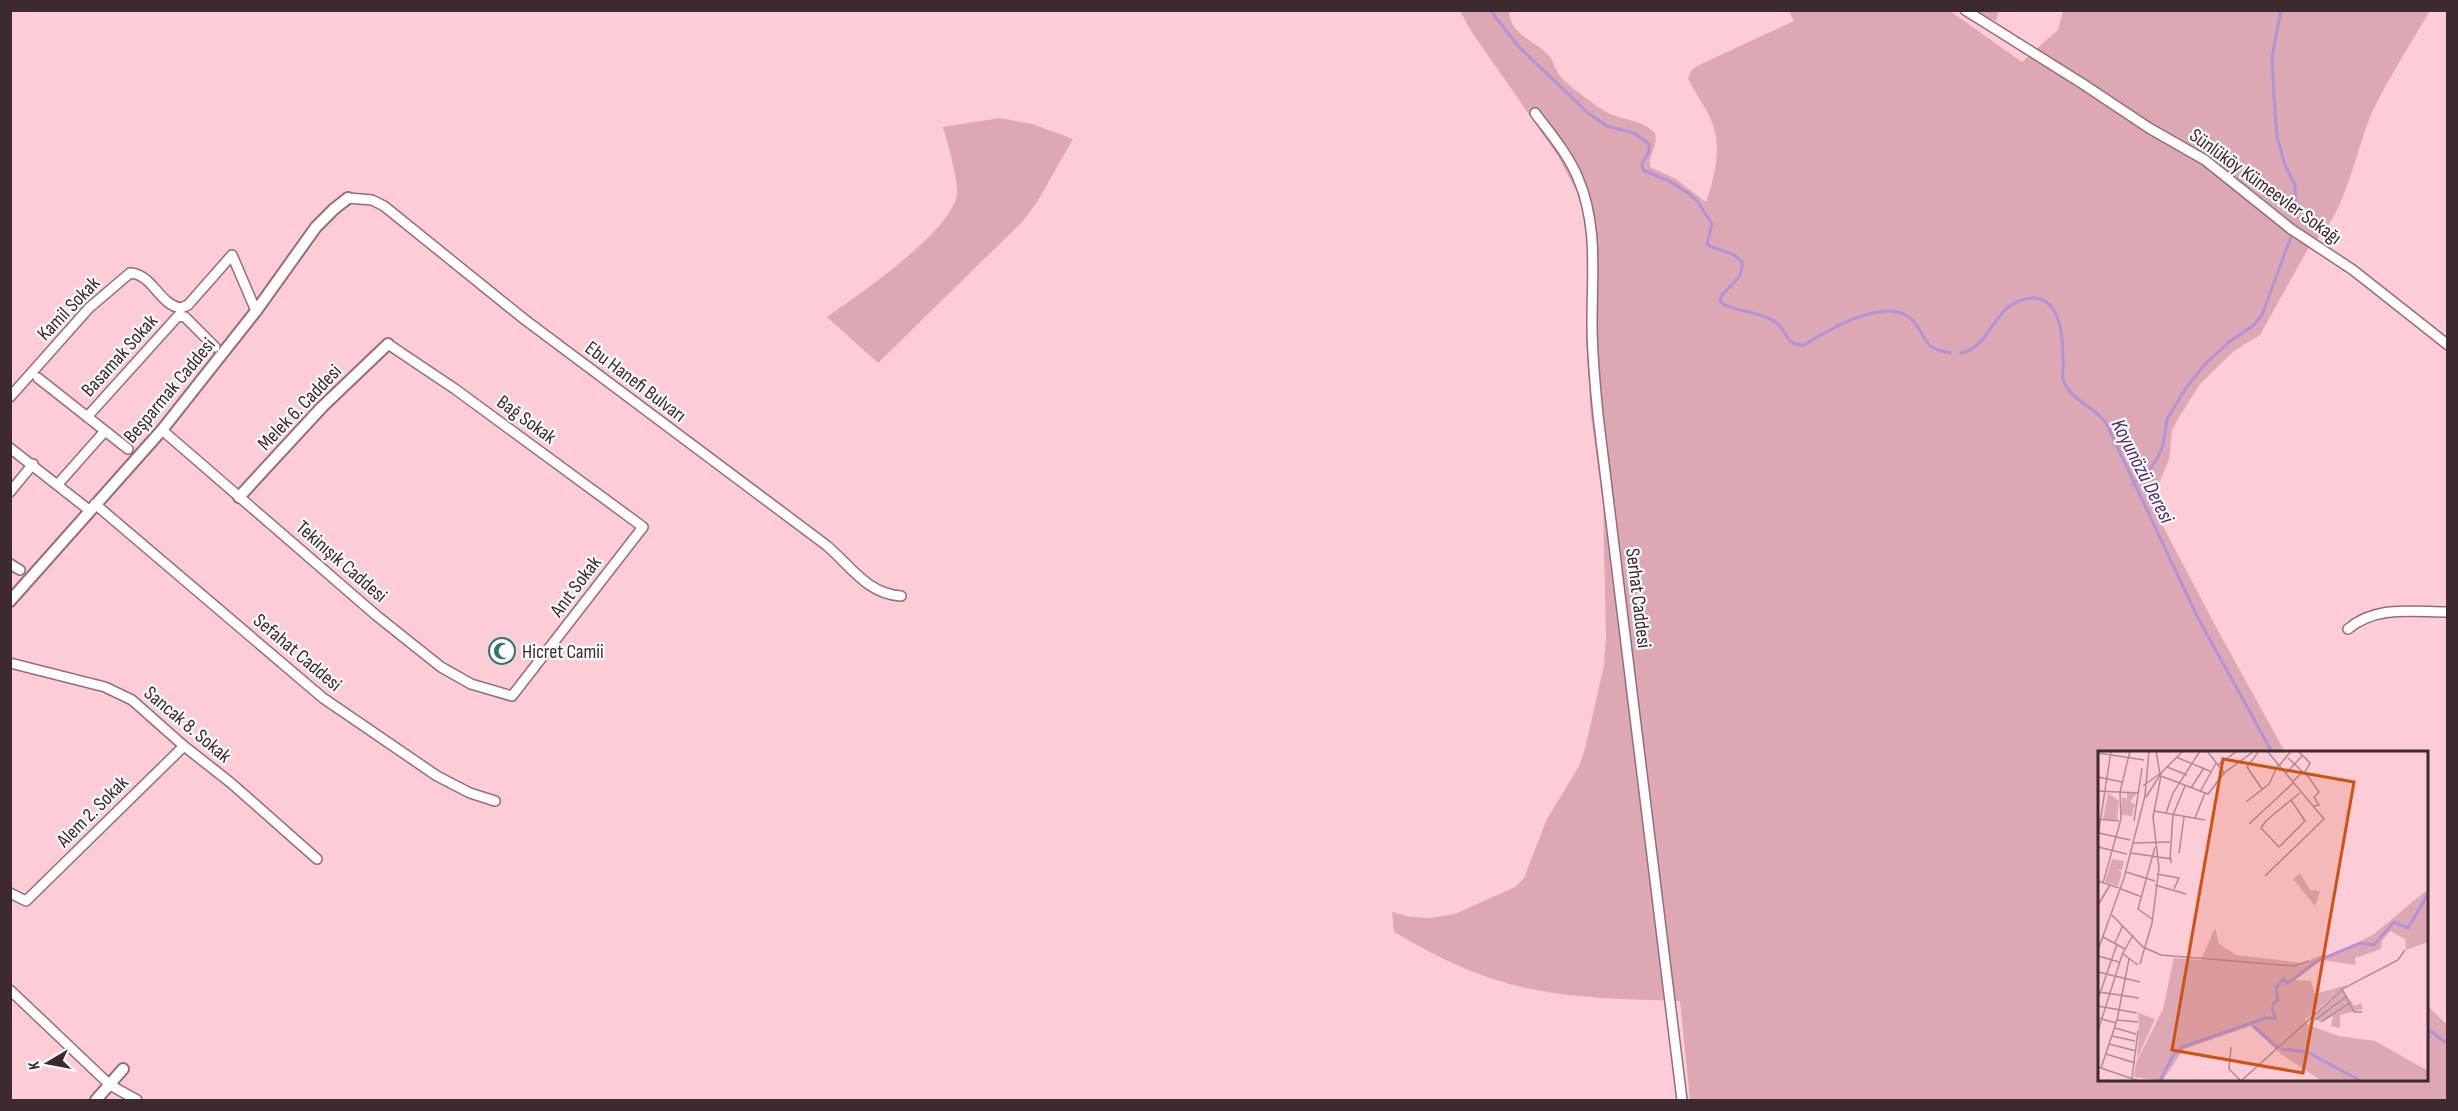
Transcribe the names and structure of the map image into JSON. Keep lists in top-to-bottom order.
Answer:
{
  "streets": {
    "street": [
      "Sünlüköy Kümeevler Sokağı",
      "Kamil Sokak",
      "Basamak Sokak",
      "Ebu Hanefi Bulvarı",
      "Beşparmak Caddesi",
      "Melek 6. Caddesi",
      "Bağ Sokak",
      "Tekinışık Caddesi",
      "Anıt Sokak",
      "Serhat Caddesi",
      "Sefahat Caddesi",
      "Sancak 8. Sokak",
      "Alem 2. Sokak"
    ]
  },
  "crossings": [
    ["Kamil Sokak", "Basamak Sokak"],
    ["Basamak Sokak", "Beşparmak Caddesi"],
    ["Ebu Hanefi Bulvarı", "Beşparmak Caddesi"],
    ["Beşparmak Caddesi", "Tekinışık Caddesi"],
    ["Beşparmak Caddesi", "Sefahat Caddesi"],
    ["Melek 6. Caddesi", "Bağ Sokak"],
    ["Melek 6. Caddesi", "Tekinışık Caddesi"],
    ["Bağ Sokak", "Anıt Sokak"],
    ["Tekinışık Caddesi", "Anıt Sokak"],
    ["Sancak 8. Sokak", "Alem 2. Sokak"]
  ],
  "water": ["Koyunözü Deresi"],
  "places": {
    "mosque": ["Hicret Camii"]
  },
  "north": "left"
}
